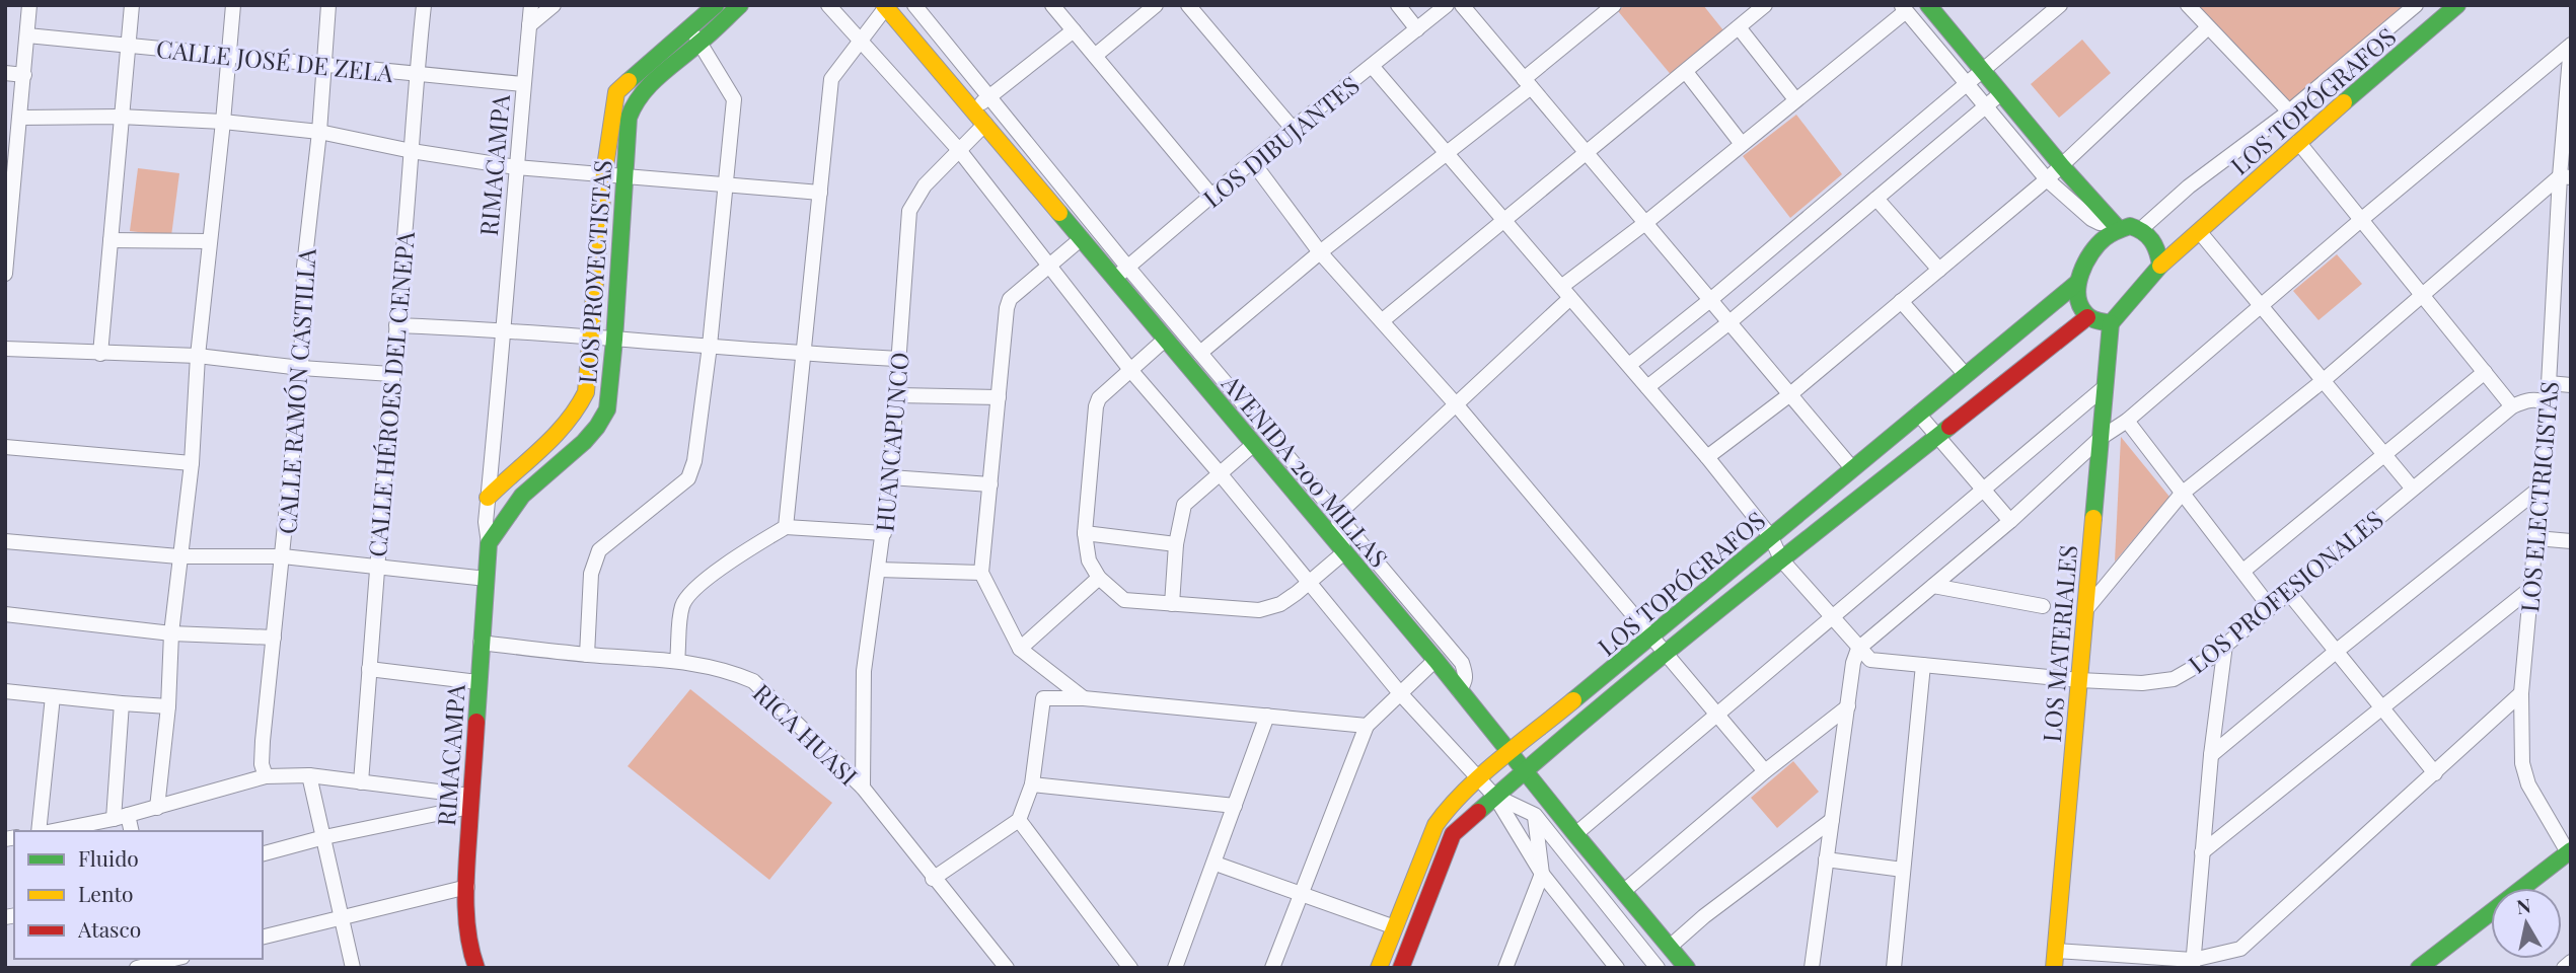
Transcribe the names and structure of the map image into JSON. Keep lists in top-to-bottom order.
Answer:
{
  "streets": {
    "main road": [
      "LOS TOPÓGRAFOS",
      "RIMACAMPA",
      "LOS PROYECTISTAS",
      "AVENIDA 200 MILLAS",
      "LOS MATERIALES"
    ],
    "street": [
      "CALLE JOSÉ DE ZELA",
      "LOS DIBUJANTES",
      "CALLE RAMÓN CASTILLA",
      "CALLE HÉROES DEL CENEPA",
      "HUANCAPUNCO",
      "LOS ELECTRICISTAS",
      "LOS PROFESIONALES",
      "RICA HUASI"
    ]
  },
  "crossings": [
    ["CALLE JOSÉ DE ZELA", "RIMACAMPA"],
    ["CALLE JOSÉ DE ZELA", "CALLE RAMÓN CASTILLA"],
    ["CALLE JOSÉ DE ZELA", "CALLE HÉROES DEL CENEPA"],
    ["LOS TOPÓGRAFOS", "AVENIDA 200 MILLAS"],
    ["LOS TOPÓGRAFOS", "LOS MATERIALES"],
    ["LOS DIBUJANTES", "AVENIDA 200 MILLAS"],
    ["RIMACAMPA", "LOS PROYECTISTAS"],
    ["RIMACAMPA", "RICA HUASI"],
    ["HUANCAPUNCO", "AVENIDA 200 MILLAS"],
    ["HUANCAPUNCO", "RICA HUASI"],
    ["LOS PROFESIONALES", "LOS MATERIALES"]
  ],
  "legend": ["Fluido", "Lento", "Atasco"],
  "north": "top"
}
